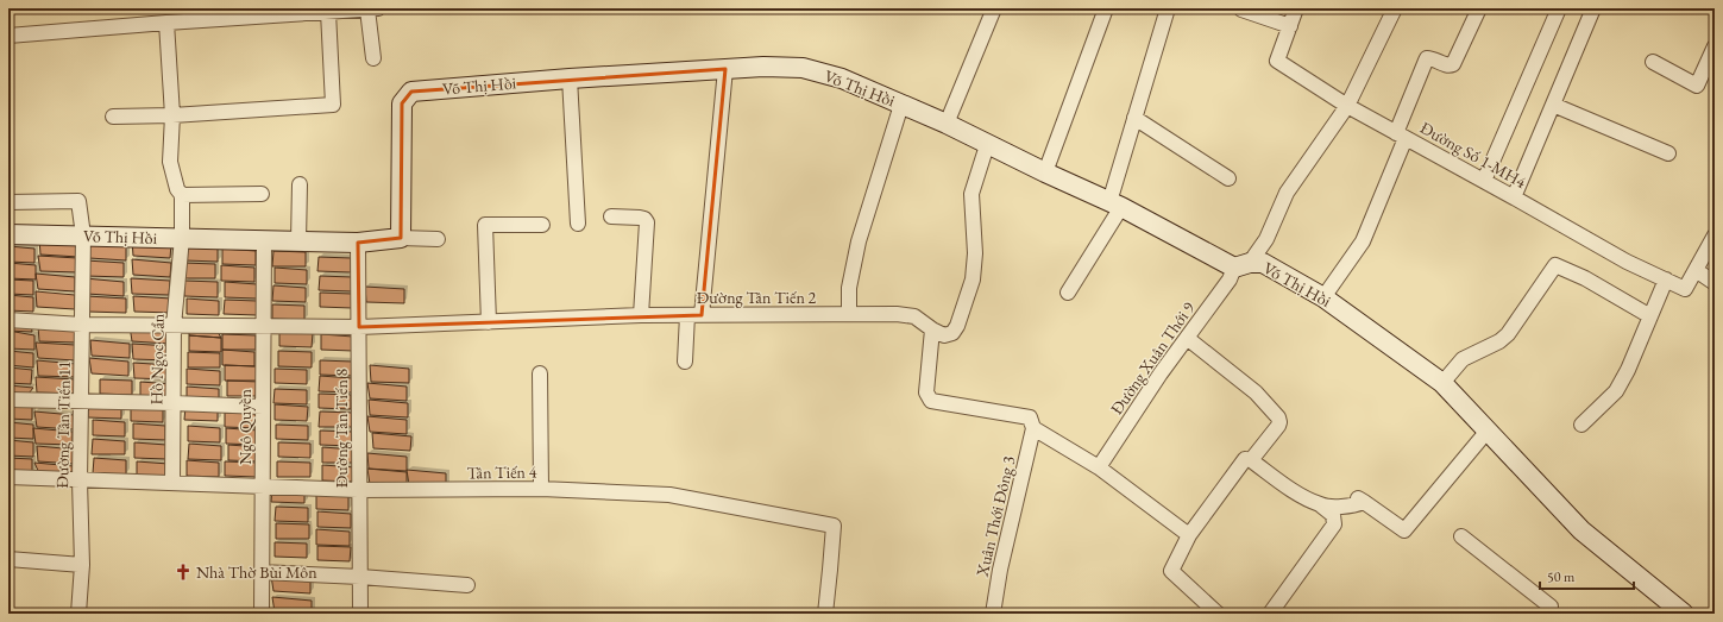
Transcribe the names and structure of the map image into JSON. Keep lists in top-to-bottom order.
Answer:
{
  "streets": {
    "street": [
      "Võ Thị Hồi",
      "Đường Số 1-MH4",
      "Đường Tân Tiến 2",
      "Đường Xuân Thới 9",
      "Hồ Ngọc Cẩn",
      "Đường Tân Tiến 11",
      "Ngô Quyền",
      "Đường Tân Tiến 8",
      "Tân Tiến 4",
      "Xuân Thới Đông 3"
    ]
  },
  "crossings": [
    ["Võ Thị Hồi", "Đường Tân Tiến 2"],
    ["Võ Thị Hồi", "Đường Xuân Thới 9"],
    ["Võ Thị Hồi", "Hồ Ngọc Cẩn"],
    ["Võ Thị Hồi", "Đường Tân Tiến 11"],
    ["Võ Thị Hồi", "Ngô Quyền"],
    ["Võ Thị Hồi", "Đường Tân Tiến 8"],
    ["Đường Số 1-MH4", "Đường Xuân Thới 9"],
    ["Đường Tân Tiến 2", "Hồ Ngọc Cẩn"],
    ["Đường Tân Tiến 2", "Đường Tân Tiến 11"],
    ["Đường Tân Tiến 2", "Ngô Quyền"],
    ["Đường Tân Tiến 2", "Đường Tân Tiến 8"],
    ["Hồ Ngọc Cẩn", "Tân Tiến 4"],
    ["Đường Tân Tiến 11", "Tân Tiến 4"],
    ["Ngô Quyền", "Tân Tiến 4"],
    ["Đường Tân Tiến 8", "Tân Tiến 4"]
  ],
  "places": {
    "church": ["Nhà Thờ Bùi Môn"]
  },
  "scale_bar": "50 m"
}
